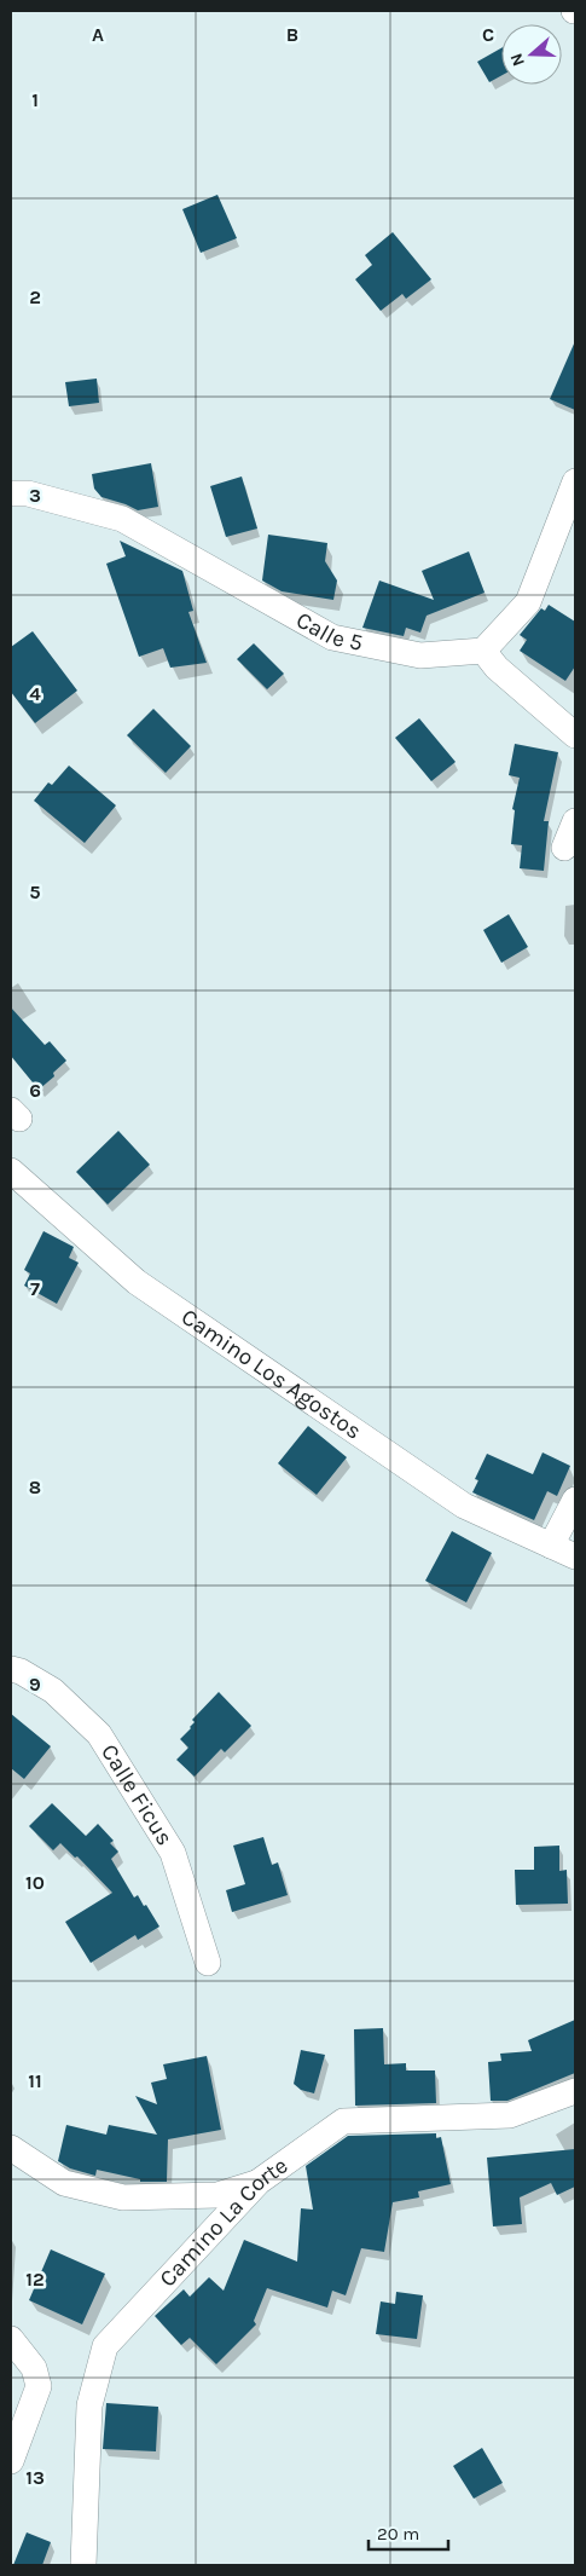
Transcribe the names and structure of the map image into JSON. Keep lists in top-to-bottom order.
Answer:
{
  "streets": {
    "street": [
      "Calle 5",
      "Camino Los Agostos",
      "Calle Ficus",
      "Camino La Corte"
    ]
  },
  "scale_bar": "20 m",
  "north": "left",
  "grid": {
    "columns": ["A", "B", "C"],
    "rows": [
      "1",
      "2",
      "3",
      "4",
      "5",
      "6",
      "7",
      "8",
      "9",
      "10",
      "11",
      "12",
      "13"
    ]
  }
}
